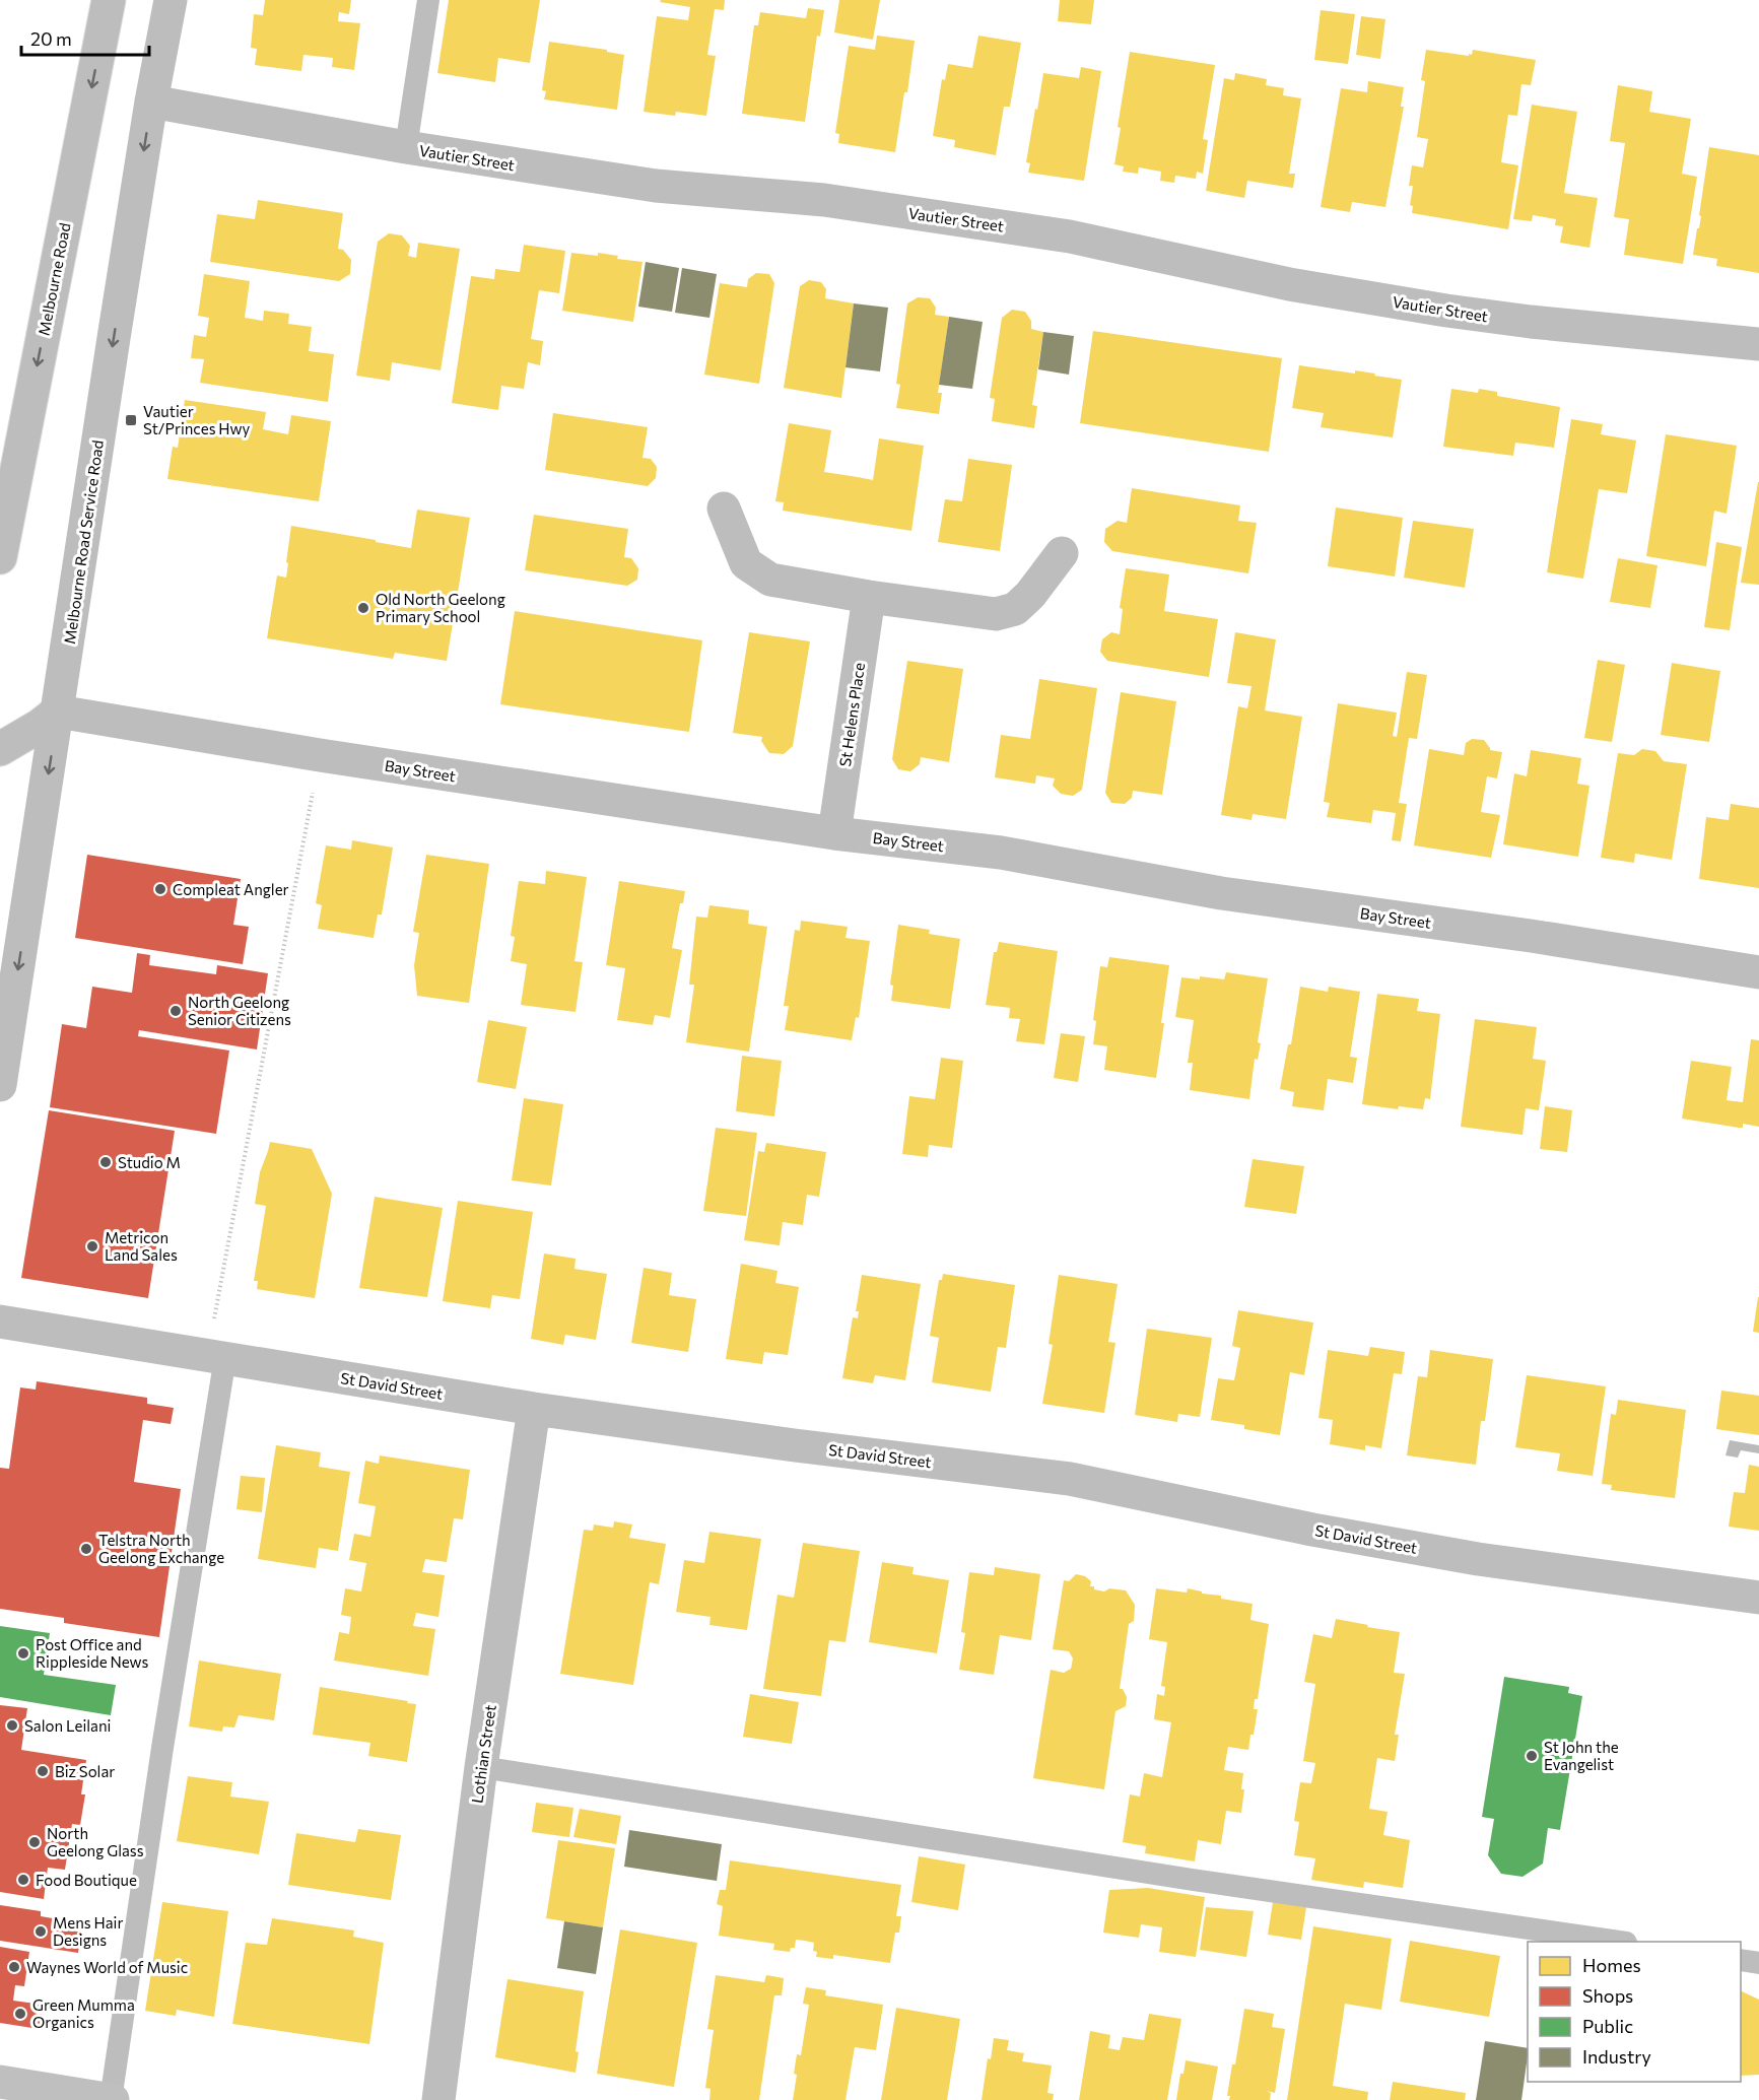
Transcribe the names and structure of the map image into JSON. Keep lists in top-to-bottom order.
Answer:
{
  "streets": {
    "main road": [
      "Vautier Street",
      "Melbourne Road",
      "Melbourne Road Service Road",
      "St Helens Place",
      "Bay Street",
      "St David Street",
      "Lothian Street"
    ]
  },
  "crossings": [
    ["Vautier Street", "Melbourne Road Service Road"],
    ["Melbourne Road Service Road", "Bay Street"],
    ["St Helens Place", "Bay Street"],
    ["St David Street", "Lothian Street"]
  ],
  "one_way": ["Melbourne Road", "Melbourne Road Service Road"],
  "places": {
    "transit": ["Vautier St/Princes Hwy"],
    "other": [
      "Old North Geelong Primary School",
      "Compleat Angler",
      "North Geelong Senior Citizens",
      "Studio M",
      "Metricon Land Sales",
      "Telstra North Geelong Exchange",
      "Post Office and Rippleside News",
      "Salon Leilani",
      "St John the Evangelist",
      "Biz Solar",
      "North Geelong Glass",
      "Food Boutique",
      "Mens Hair Designs",
      "Waynes World of Music",
      "Green Mumma Organics"
    ]
  },
  "legend": [
    "Homes",
    "Shops",
    "Public",
    "Industry"
  ],
  "scale_bar": "20 m"
}
